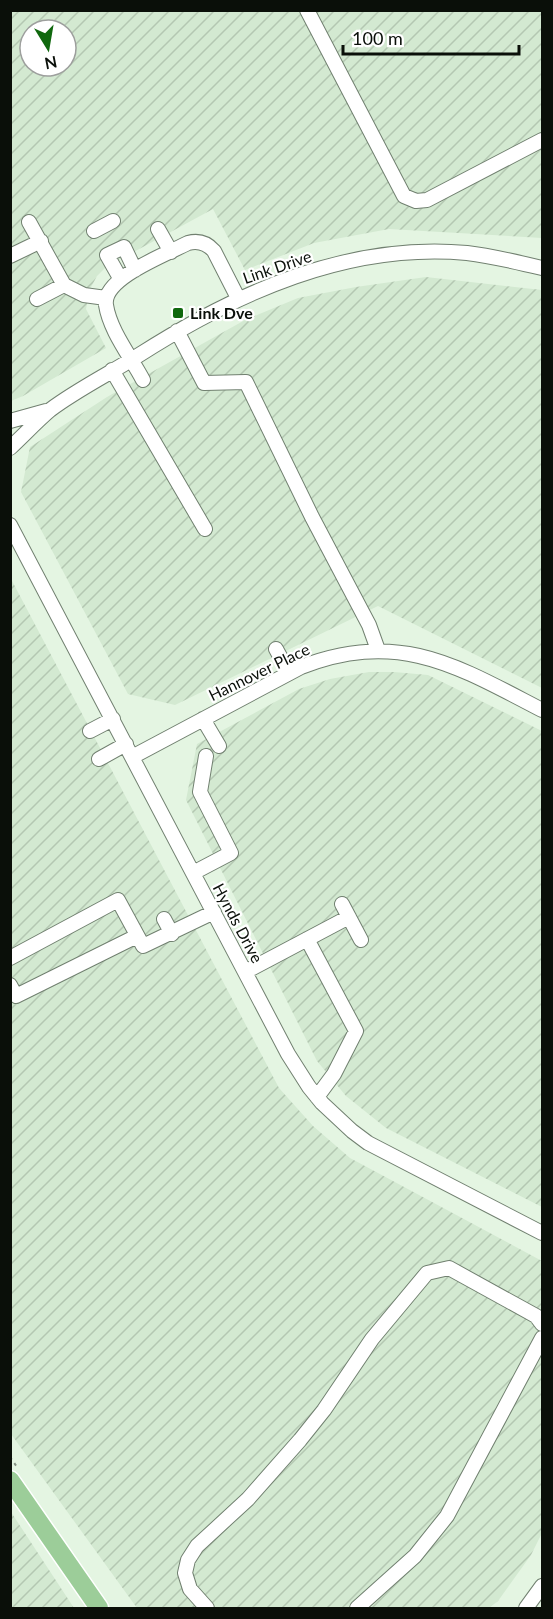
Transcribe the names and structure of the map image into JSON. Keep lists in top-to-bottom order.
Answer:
{
  "streets": {
    "street": ["Link Drive", "Hannover Place", "Hynds Drive"]
  },
  "crossings": [
    ["Hannover Place", "Hynds Drive"]
  ],
  "places": {
    "transit": ["Link Dve"]
  },
  "scale_bar": "100 m",
  "north": "bottom"
}
